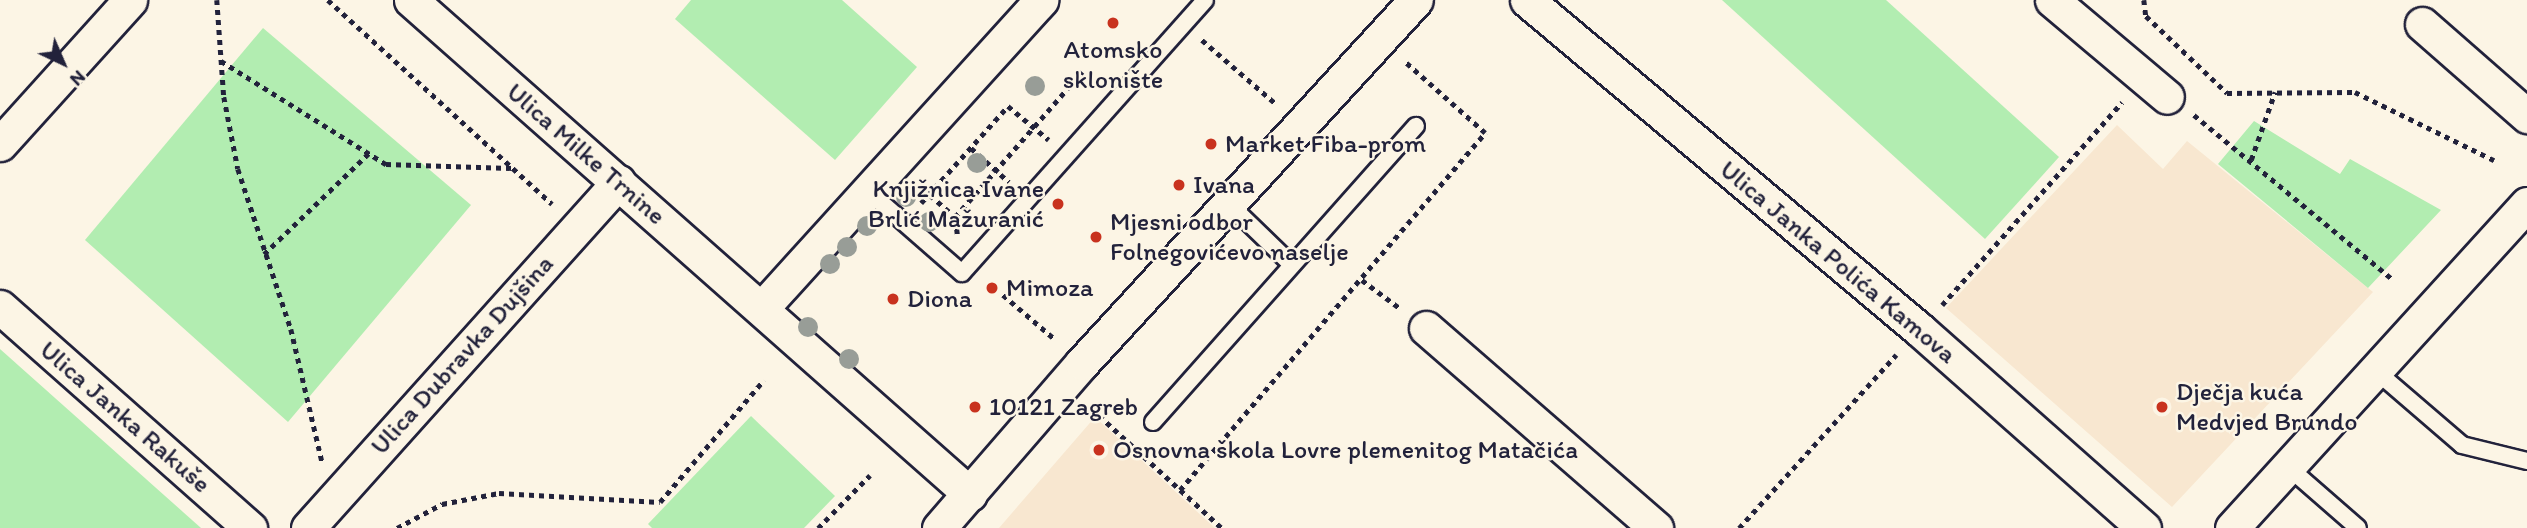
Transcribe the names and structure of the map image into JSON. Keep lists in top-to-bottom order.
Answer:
{
  "streets": {
    "street": [
      "Ulica Milke Trnine",
      "Ulica Janka Polića Kamova",
      "Ulica Dubravka Dujšina",
      "Ulica Janka Rakuše"
    ]
  },
  "crossings": [
    ["Ulica Milke Trnine", "Ulica Dubravka Dujšina"]
  ],
  "places": [
    "Atomsko sklonište",
    "Market Fiba-prom",
    "Ivana",
    "Knjižnica Ivane Brlić Mažuranić",
    "Mjesni odbor Folnegovićevo naselje",
    "Mimoza",
    "Diona",
    "10121 Zagreb",
    "Dječja kuća Medvjed Brundo",
    "Osnovna škola Lovre plemenitog Matačića"
  ],
  "north": "bottom right"
}
